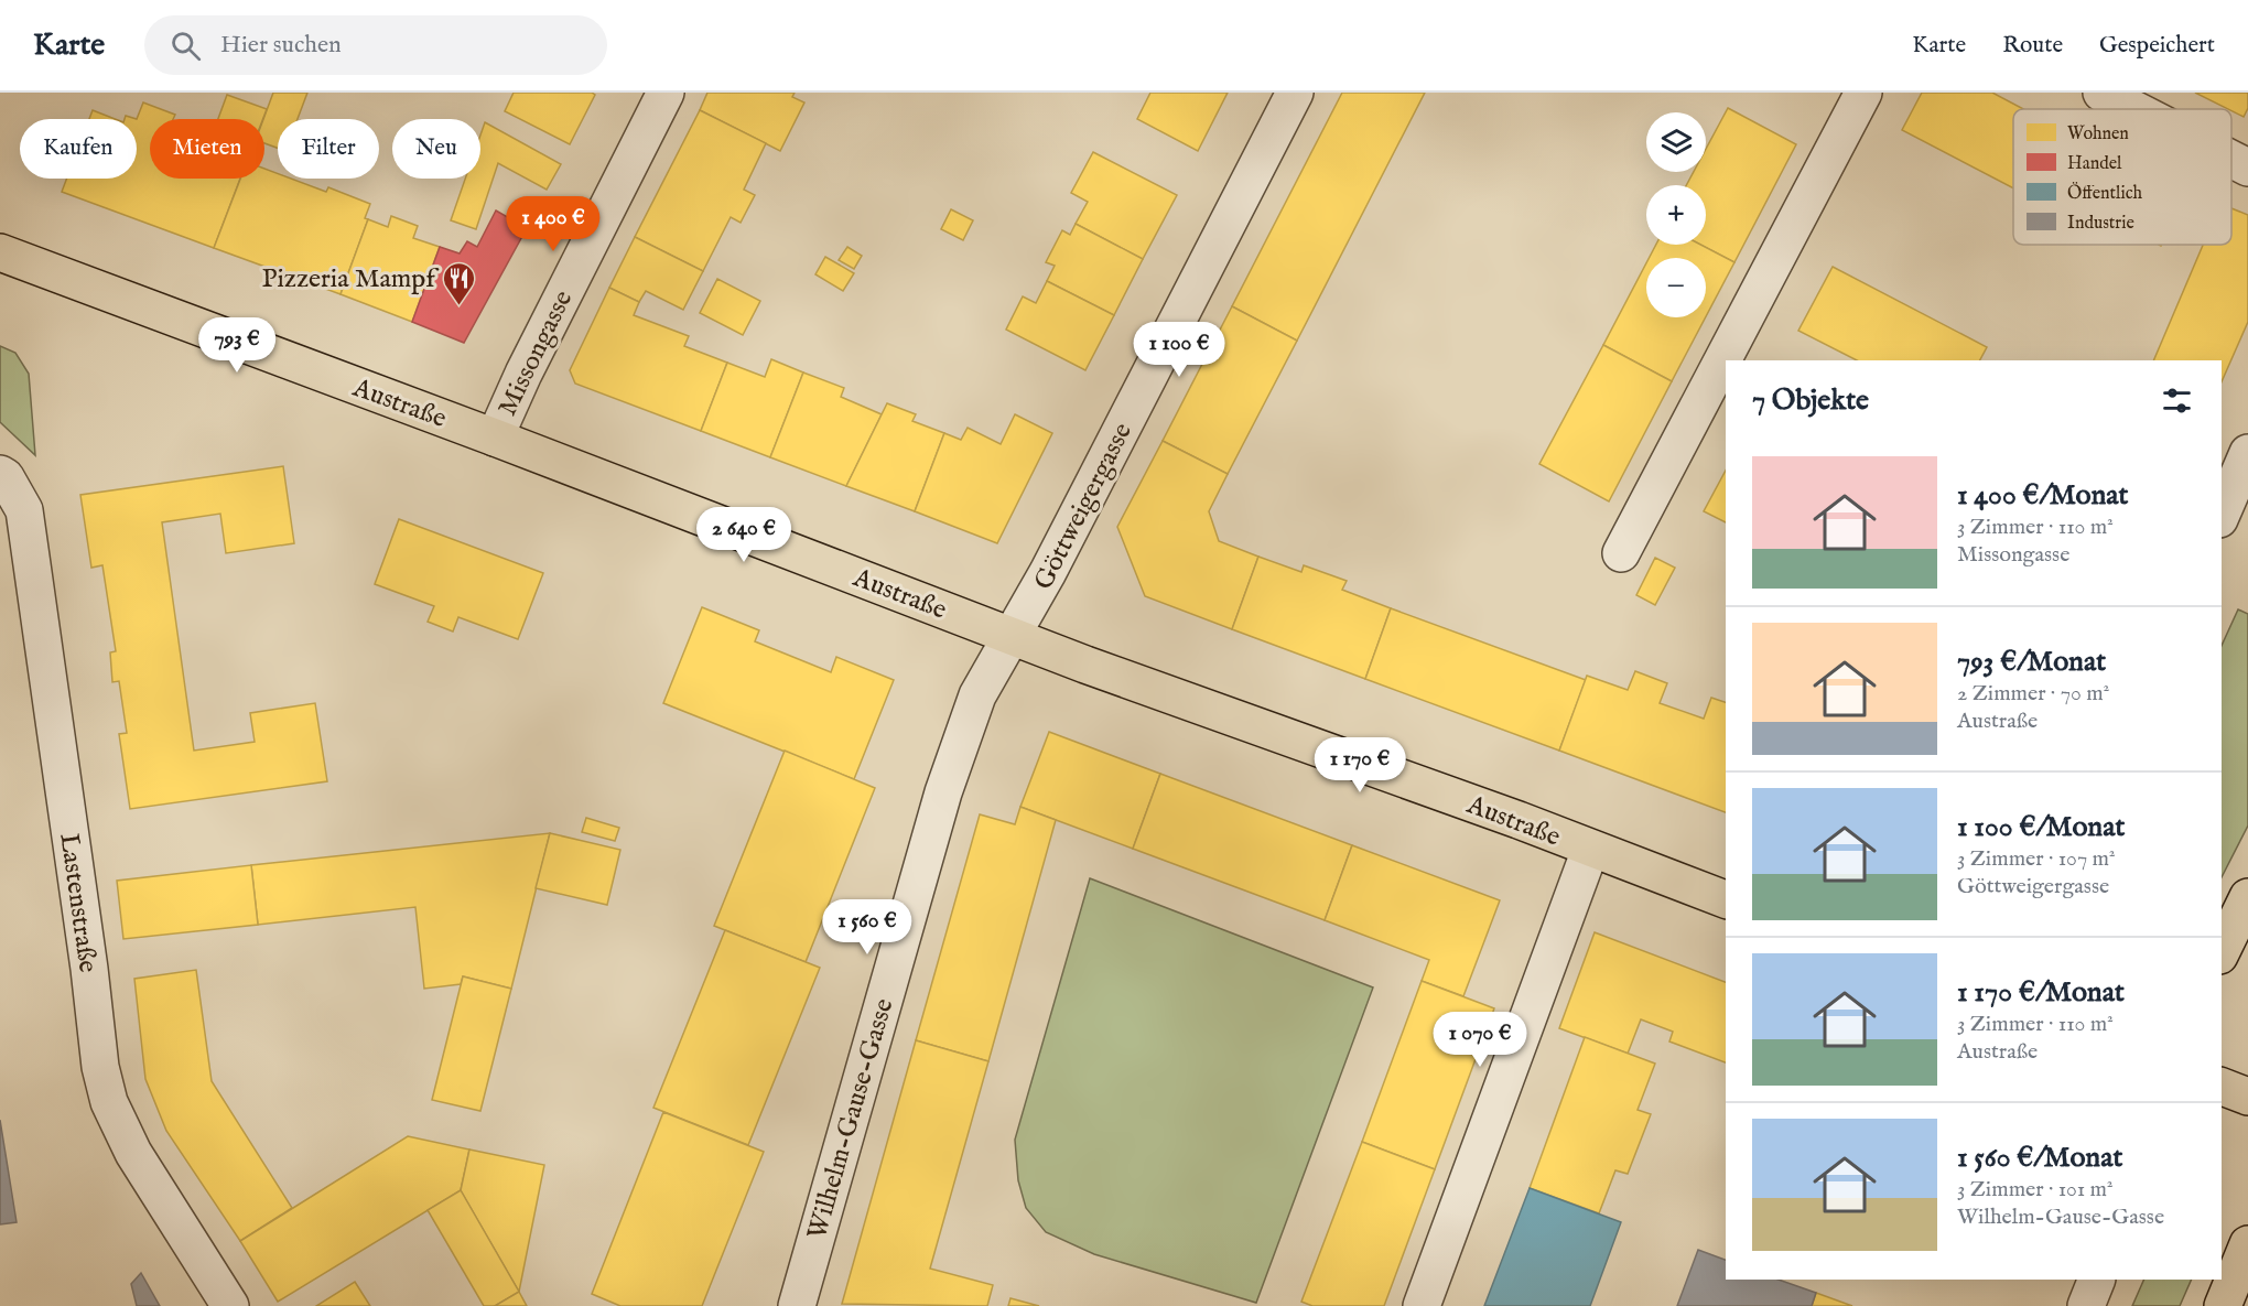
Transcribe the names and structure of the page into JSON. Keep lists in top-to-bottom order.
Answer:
{
  "streets": {
    "main road": ["Austraße"],
    "street": [
      "Missongasse",
      "Göttweigergasse",
      "Lastenstraße",
      "Wilhelm-Gause-Gasse"
    ]
  },
  "crossings": [
    ["Missongasse", "Austraße"],
    ["Austraße", "Göttweigergasse"],
    ["Austraße", "Wilhelm-Gause-Gasse"],
    ["Göttweigergasse", "Wilhelm-Gause-Gasse"]
  ],
  "places": {
    "restaurant": ["Pizzeria Mampf"]
  },
  "legend": [
    "Wohnen",
    "Handel",
    "Öffentlich",
    "Industrie"
  ],
  "page": {
    "header": "Karte",
    "search": "Hier suchen",
    "nav": ["Karte", "Route", "Gespeichert"],
    "map_buttons": ["+", "−"],
    "chip": [
      "Kaufen",
      "Mieten",
      "Filter",
      "Neu"
    ],
    "price": [
      "1 400 €",
      "793 €",
      "1 100 €",
      "2 640 €",
      "1 170 €",
      "1 560 €",
      "1 070 €"
    ],
    "heading": "7 Objekte",
    "list": [
      {
        "name": "1 400 €/Monat",
        "note": "3 Zimmer · 110 m² · Missongasse"
      },
      {
        "name": "793 €/Monat",
        "note": "2 Zimmer · 70 m² · Austraße"
      },
      {
        "name": "1 100 €/Monat",
        "note": "3 Zimmer · 107 m² · Göttweigergasse"
      },
      {
        "name": "1 170 €/Monat",
        "note": "3 Zimmer · 110 m² · Austraße"
      },
      {
        "name": "1 560 €/Monat",
        "note": "3 Zimmer · 101 m² · Wilhelm-Gause-Gasse"
      }
    ]
  }
}
